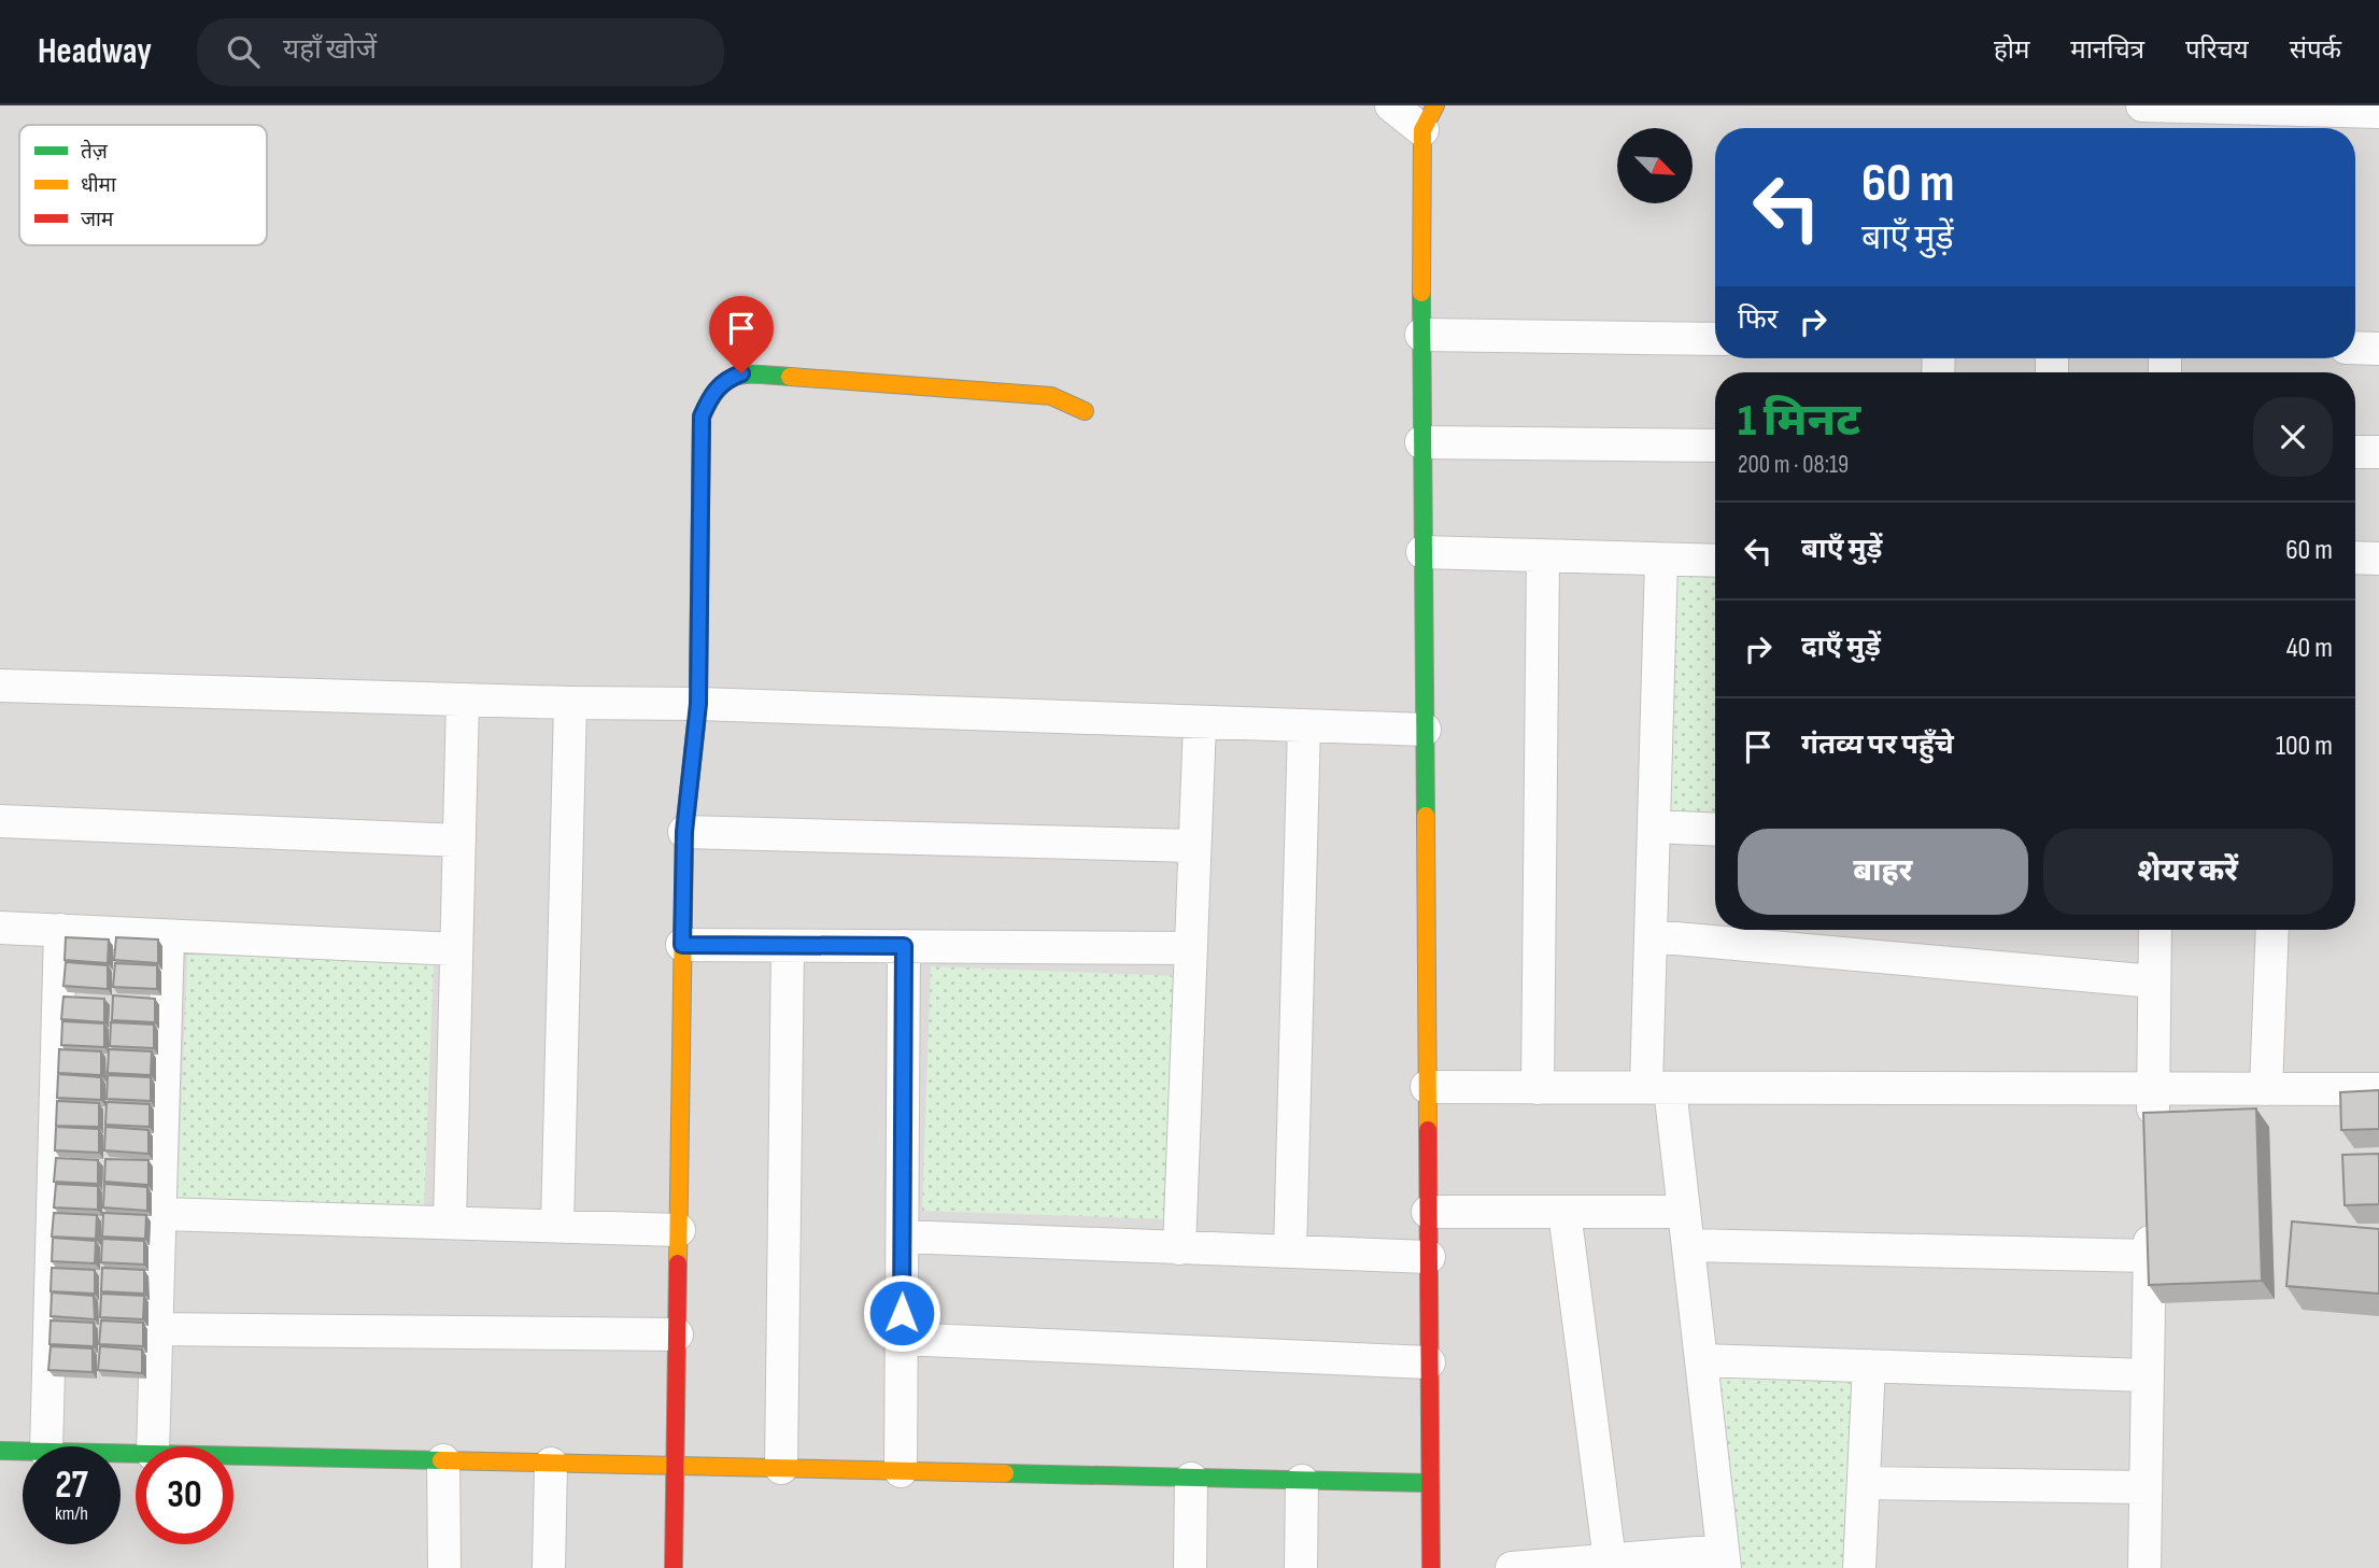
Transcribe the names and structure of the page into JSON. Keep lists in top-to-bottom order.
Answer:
{
  "legend": ["तेज़", "धीमा", "जाम"],
  "north": "bottom right",
  "page": {
    "header": "Headway",
    "search": "यहाँ खोजें",
    "nav": [
      "होम",
      "मानचित्र",
      "परिचय",
      "संपर्क"
    ],
    "turn": ["60 m", "बाएँ मुड़ें"],
    "then": "फिर",
    "heading": ["1 मिनट", "200 m · 08:19"],
    "list": [
      {
        "name": "बाएँ मुड़ें",
        "value": "60 m"
      },
      {
        "name": "दाएँ मुड़ें",
        "value": "40 m"
      },
      {
        "name": "गंतव्य पर पहुँचे",
        "value": "100 m"
      }
    ],
    "buttons": ["बाहर", "शेयर करें"],
    "speed": "27 km/h",
    "limit": "30"
  }
}
